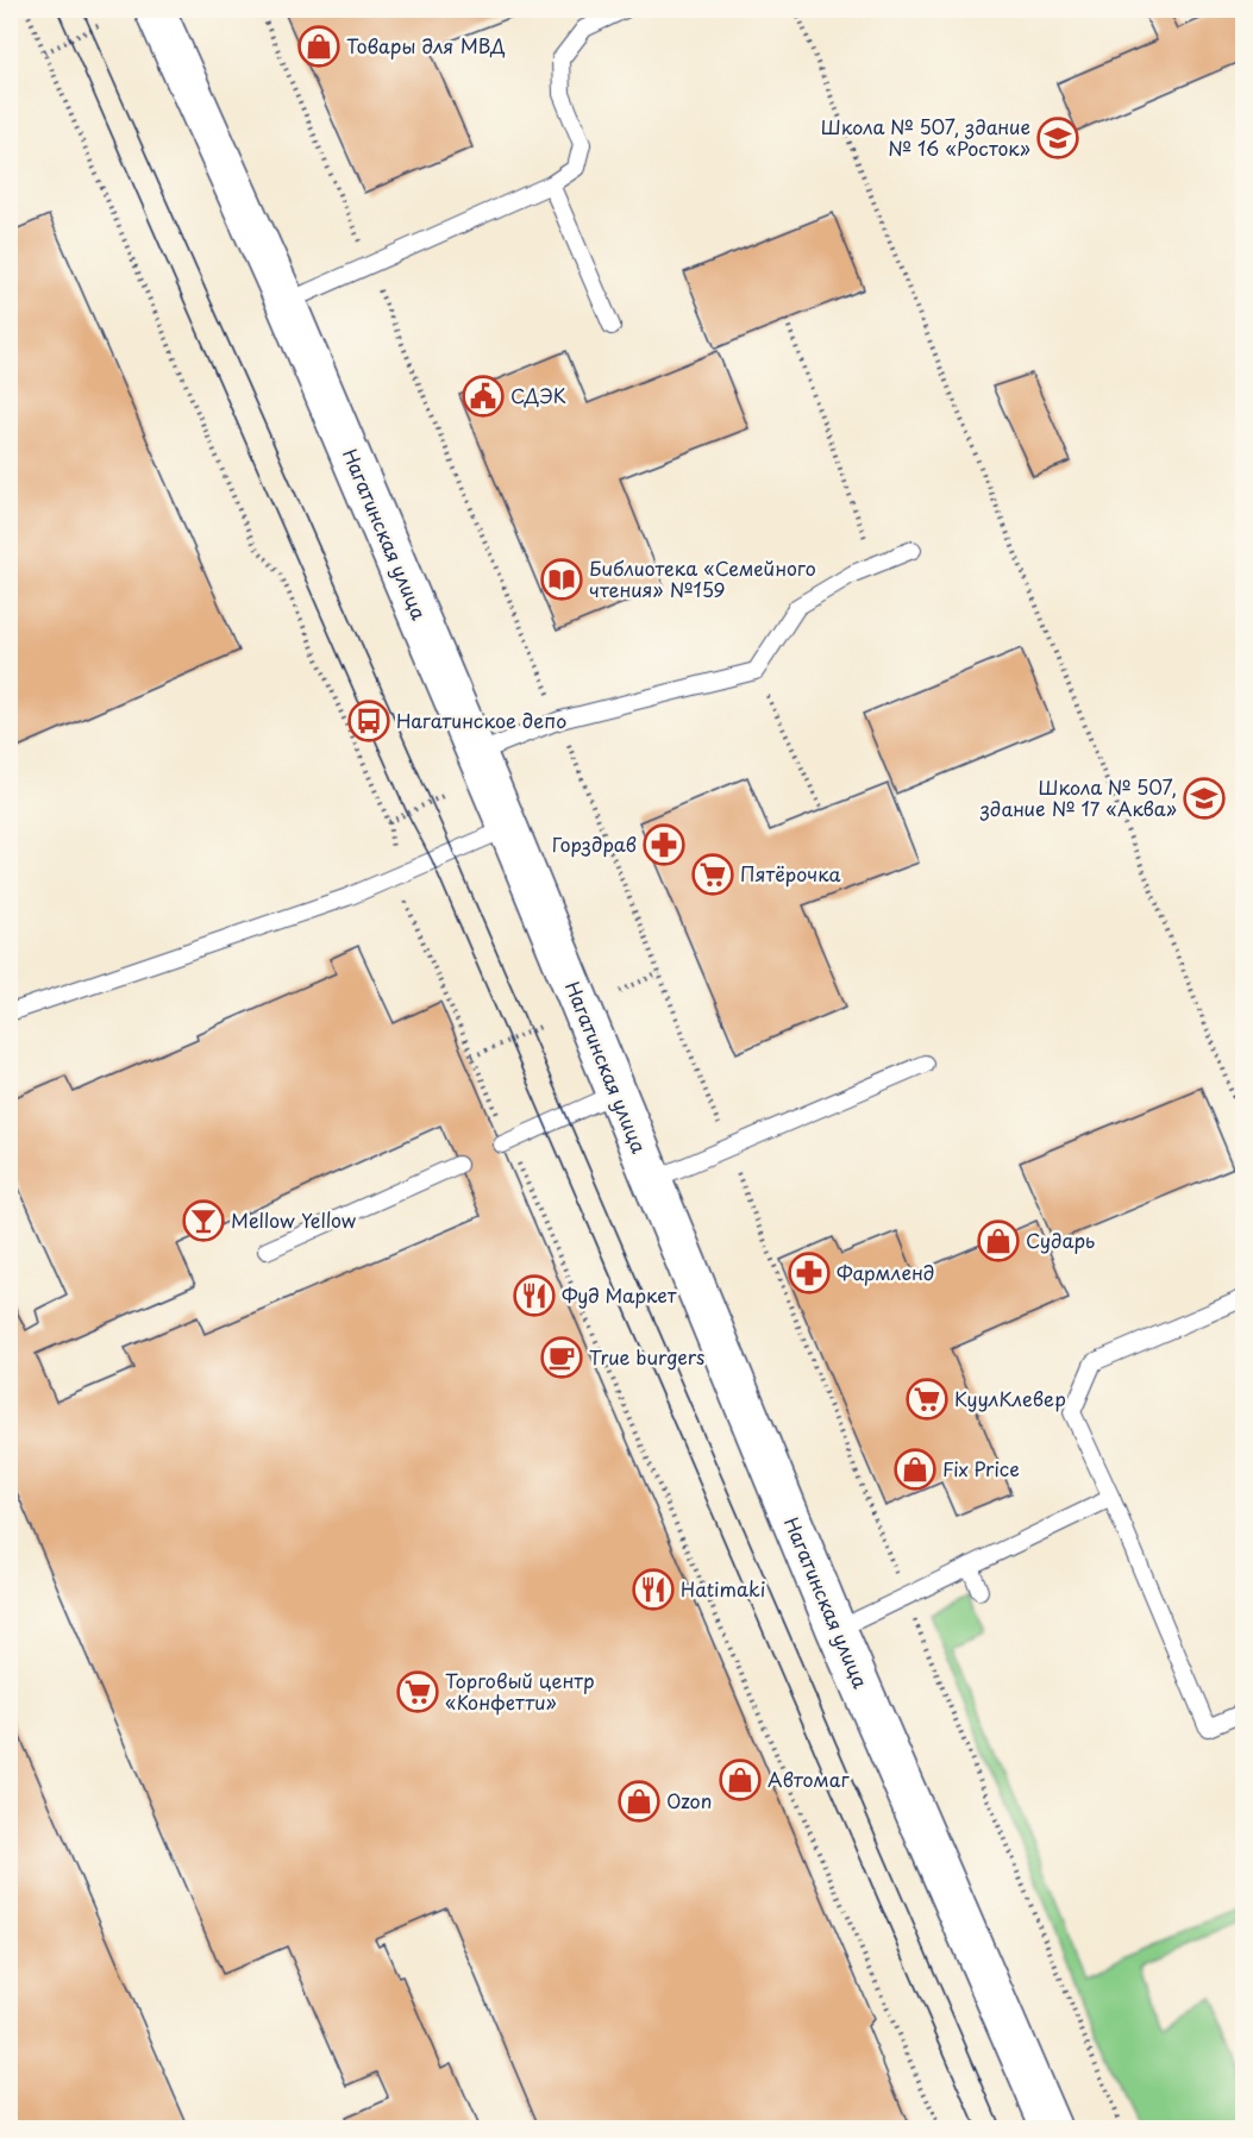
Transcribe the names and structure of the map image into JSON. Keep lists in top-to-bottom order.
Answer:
{
  "streets": {
    "street": ["Нагатинская улица"]
  },
  "places": {
    "shop": [
      "Товары для МВД",
      "Сударь",
      "Fix Price",
      "Автомаг",
      "Ozon"
    ],
    "school or university": ["Школа № 507, здание № 16 «Росток»", "Школа № 507, здание № 17 «Аква»"],
    "public building": ["СДЭК"],
    "library": ["Библиотека «Семейного чтения» №159"],
    "bus stop": ["Нагатинское депо"],
    "pharmacy": ["Горздрав", "Фармленд"],
    "supermarket": ["Пятёрочка", "КуулКлевер", "Торговый центр «Конфетти»"],
    "bar": ["Mellow Yellow"],
    "restaurant": ["Фуд Маркет", "Hatimaki"],
    "cafe": ["True burgers"]
  }
}
